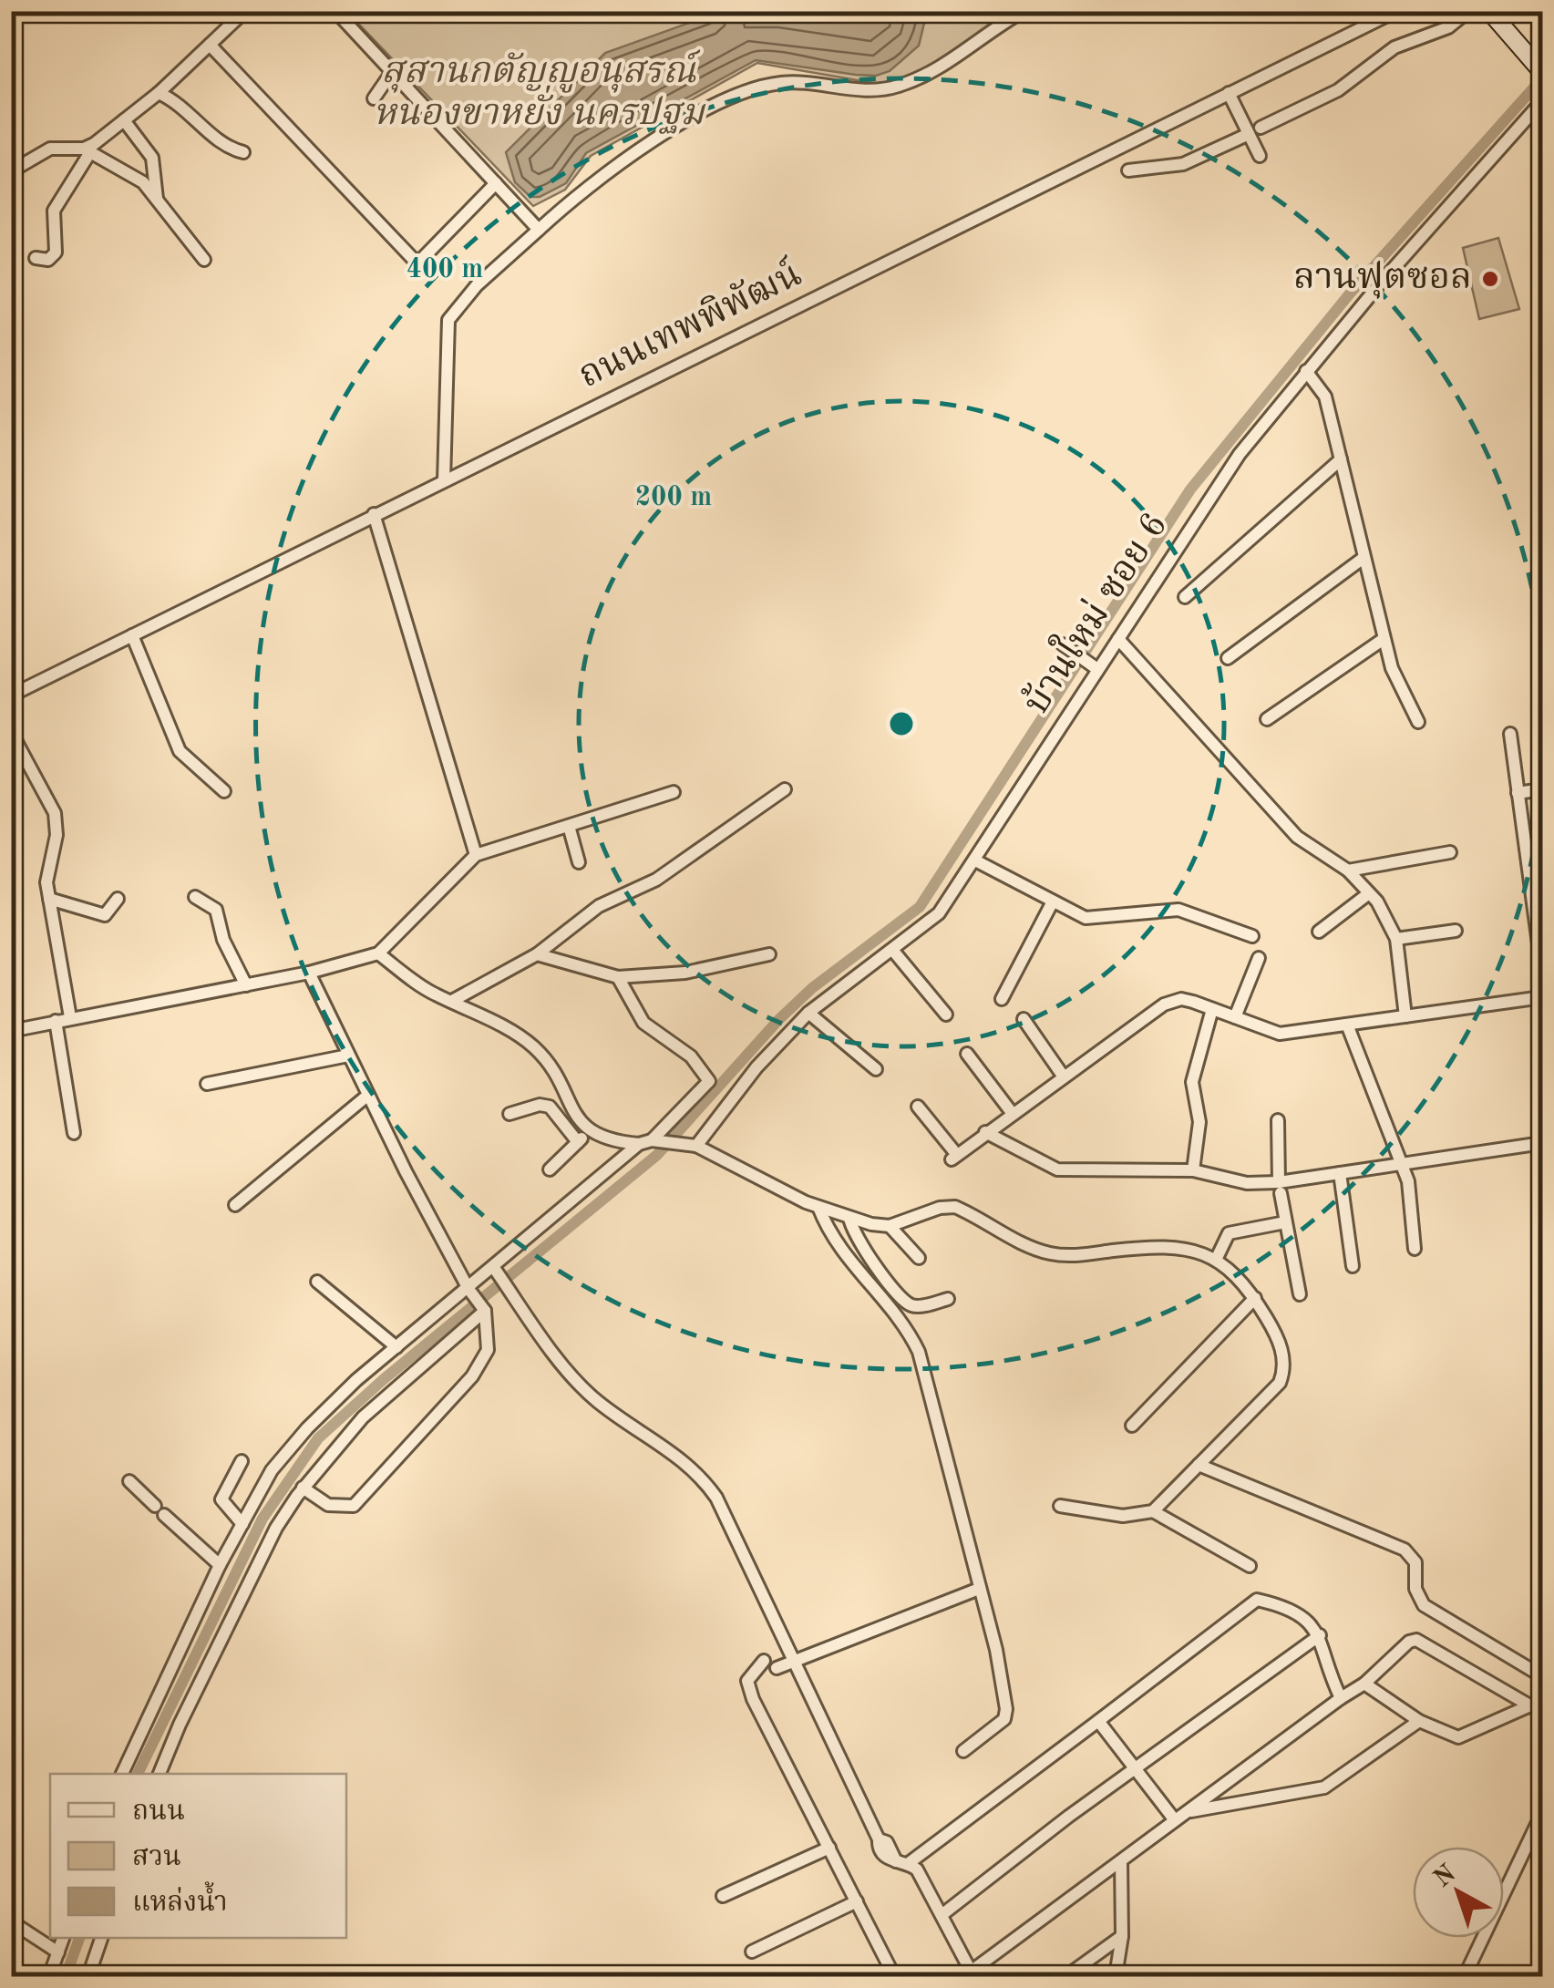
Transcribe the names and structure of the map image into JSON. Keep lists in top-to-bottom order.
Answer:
{
  "streets": {
    "street": ["ถนนเทพพิพัฒน์", "บ้านใหม่ ซอย 6"]
  },
  "parks": ["สุสานกตัญญูอนุสรณ์ หนองขาหยั่ง นครปฐม"],
  "places": ["ลานฟุตซอล"],
  "legend": ["ถนน", "สวน", "แหล่งน้ำ"],
  "north": "top left",
  "rings": ["400 m", "200 m"]
}
